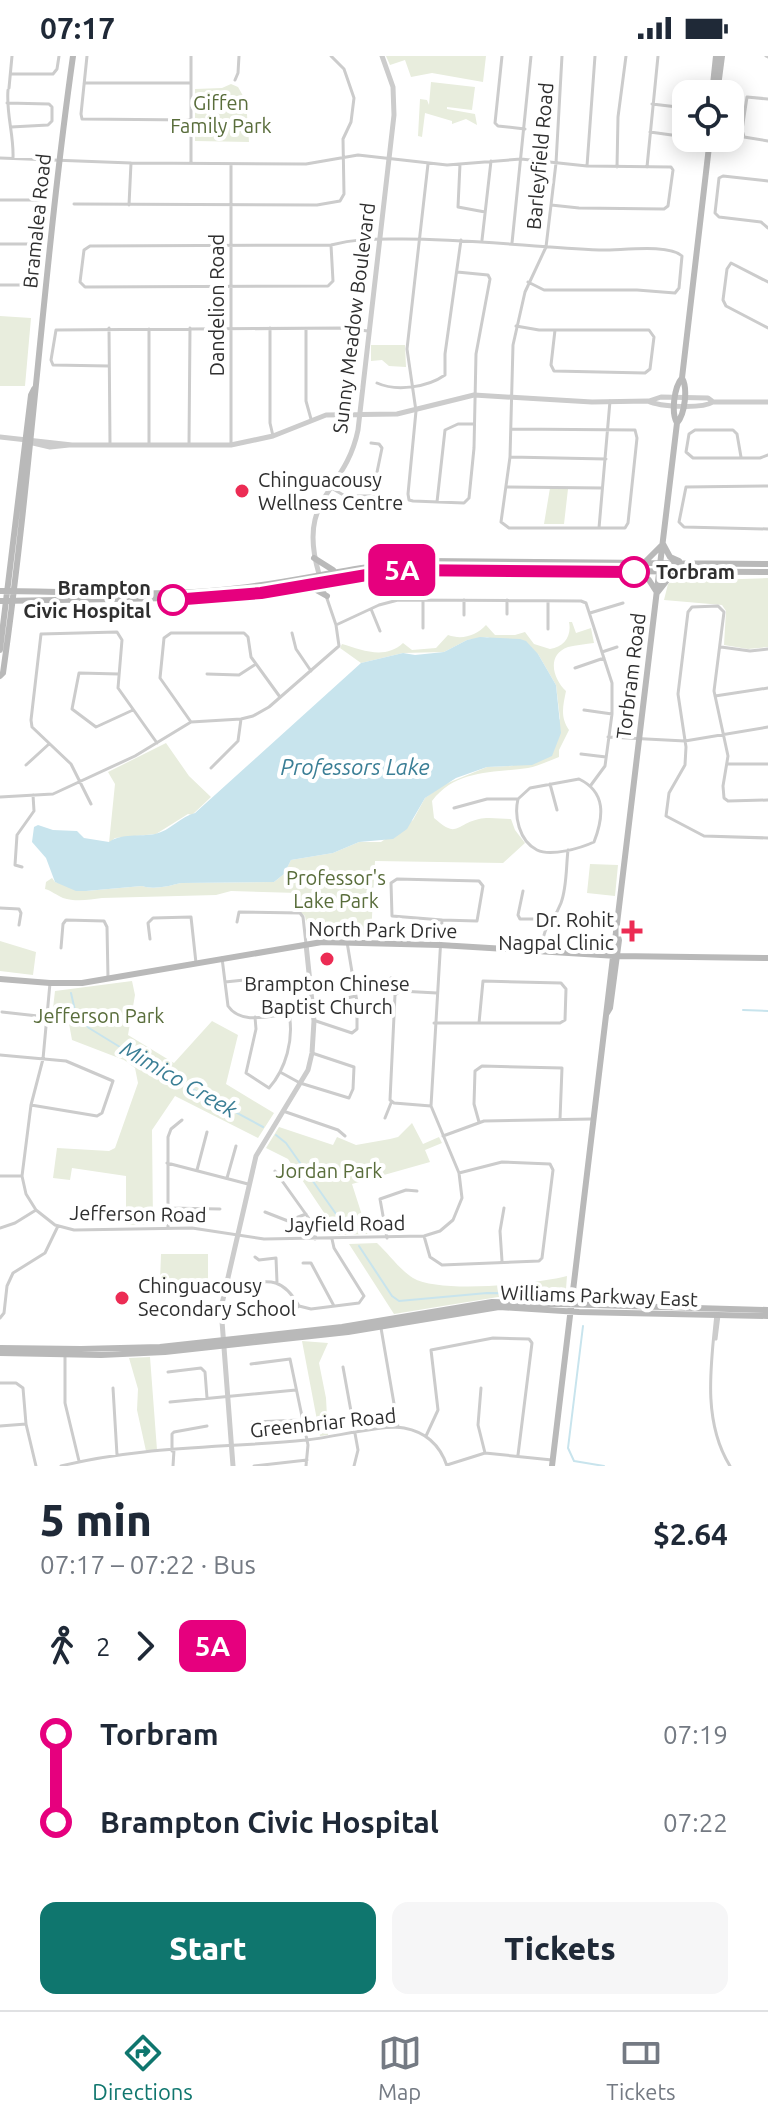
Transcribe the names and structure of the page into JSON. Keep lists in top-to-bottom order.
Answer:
{
  "streets": {
    "main road": [
      "Bramalea Road",
      "Torbram Road",
      "North Park Drive",
      "Williams Parkway East"
    ],
    "street": [
      "Barleyfield Road",
      "Dandelion Road",
      "Sunny Meadow Boulevard",
      "Jefferson Road",
      "Jayfield Road",
      "Greenbriar Road"
    ]
  },
  "crossings": [
    ["Torbram Road", "North Park Drive"],
    ["Torbram Road", "Williams Parkway East"],
    ["North Park Drive", "Jayfield Road"],
    ["Jefferson Road", "Jayfield Road"]
  ],
  "water": ["Professors Lake", "Mimico Creek"],
  "parks": [
    "Giffen Family Park",
    "Professor's Lake Park",
    "Jefferson Park",
    "Jordan Park"
  ],
  "places": {
    "other": [
      "Chinguacousy Wellness Centre",
      "Torbram",
      "Brampton Civic Hospital",
      "Brampton Chinese Baptist Church",
      "Chinguacousy Secondary School"
    ],
    "health": ["Dr. Rohit Nagpal Clinic"]
  },
  "lines": ["bus line 5A"],
  "page": {
    "status": "07:17",
    "on_map": "5A",
    "heading": ["5 min", "07:17 – 07:22 · Bus", "$2.64"],
    "legs": ["2", "5A"],
    "list": [
      {
        "name": "Torbram",
        "value": "07:19"
      },
      {
        "name": "Brampton Civic Hospital",
        "value": "07:22"
      }
    ],
    "buttons": ["Start", "Tickets"],
    "tabs": ["Directions", "Map", "Tickets"]
  }
}
